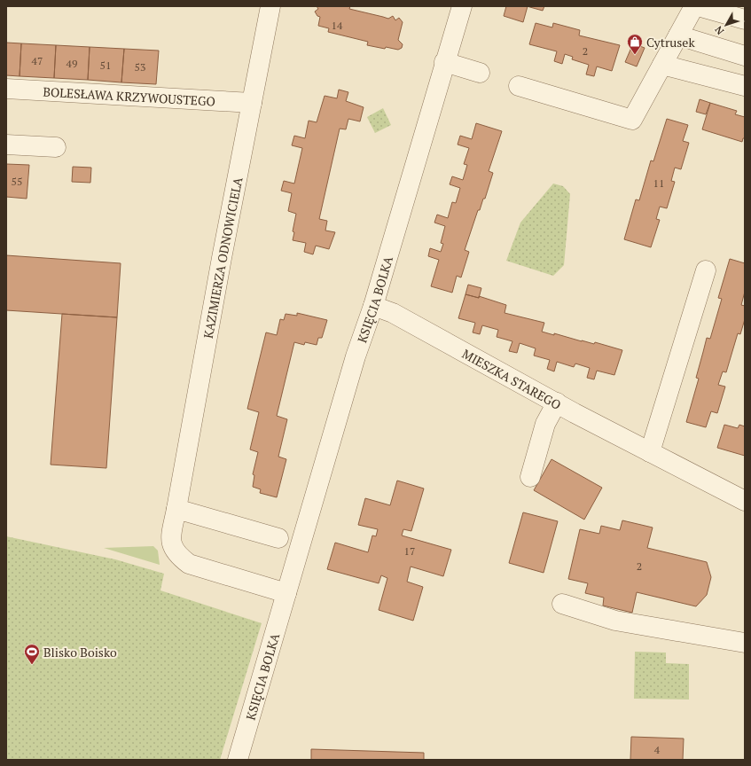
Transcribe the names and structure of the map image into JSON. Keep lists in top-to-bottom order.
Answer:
{
  "streets": {
    "street": [
      "BOLESŁAWA KRZYWOUSTEGO",
      "KAZIMIERZA ODNOWICIELA",
      "KSIĘCIA BOLKA",
      "MIESZKA STAREGO"
    ]
  },
  "crossings": [
    ["BOLESŁAWA KRZYWOUSTEGO", "KAZIMIERZA ODNOWICIELA"],
    ["KSIĘCIA BOLKA", "MIESZKA STAREGO"]
  ],
  "places": {
    "shop": ["Cytrusek"],
    "sports": ["Blisko Boisko"]
  },
  "house_numbers": [
    "14",
    "2",
    "47",
    "49",
    "51",
    "53",
    "55",
    "11",
    "17",
    "2",
    "4"
  ],
  "north": "bottom left"
}
